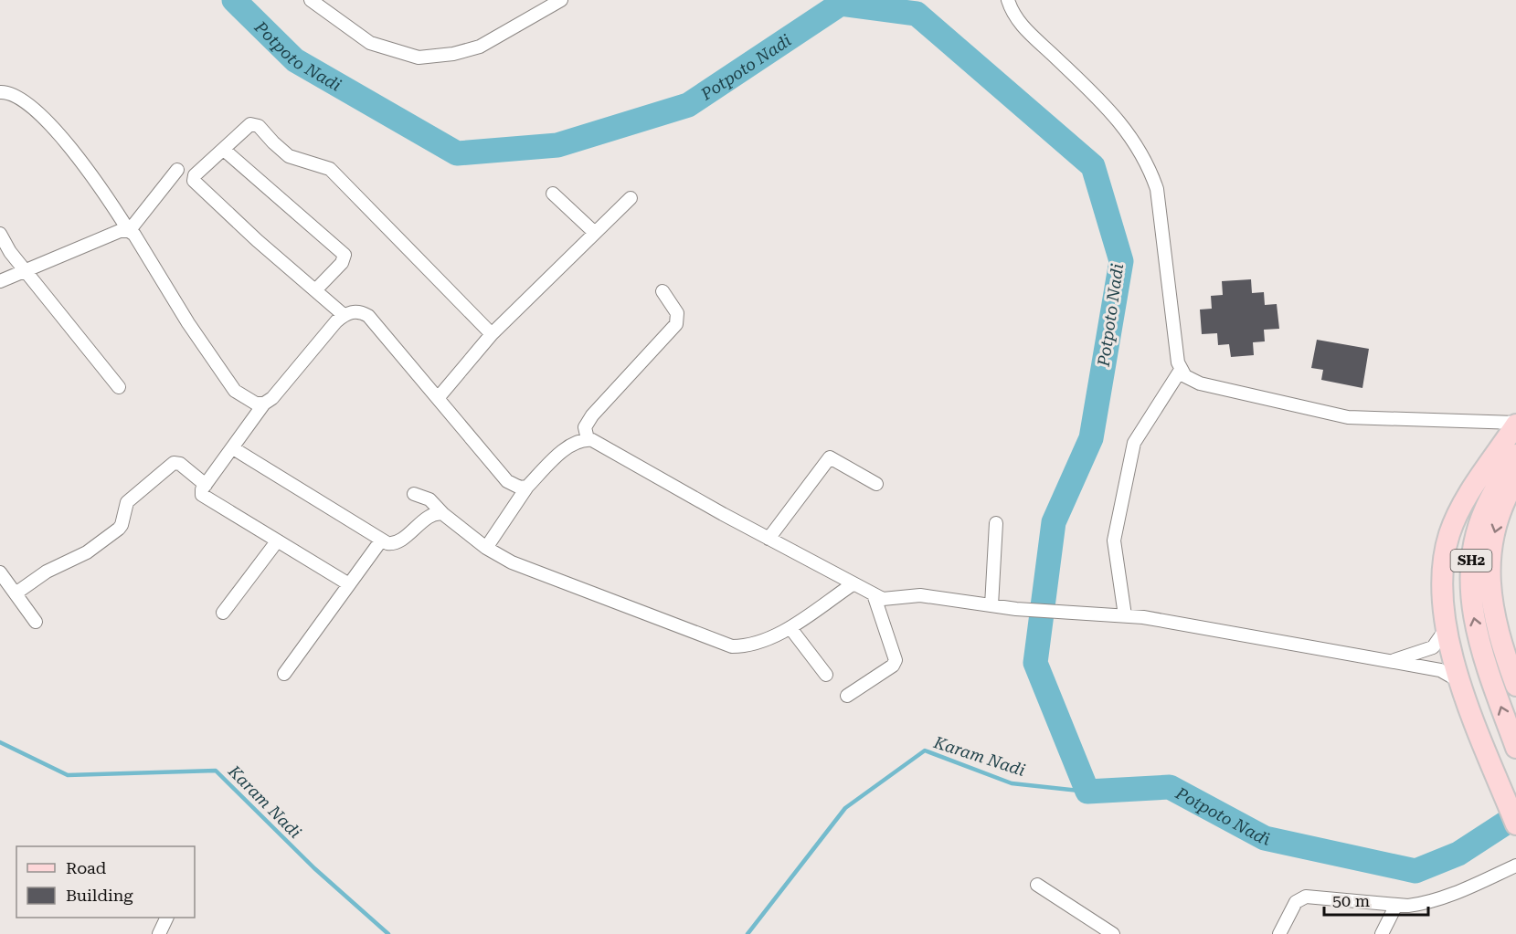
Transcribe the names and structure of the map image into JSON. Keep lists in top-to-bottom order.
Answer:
{
  "streets": {
    "main road": ["SH2"]
  },
  "water": ["Potpoto Nadi", "Karam Nadi"],
  "legend": ["Road", "Building"],
  "scale_bar": "50 m"
}
